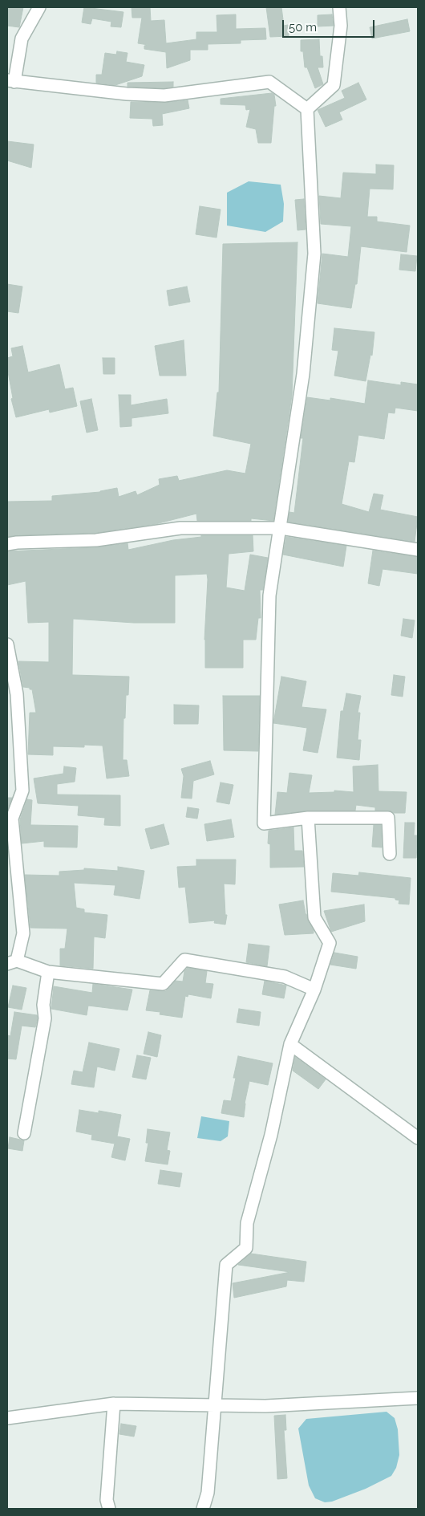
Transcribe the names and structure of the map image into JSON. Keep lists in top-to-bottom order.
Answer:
{
  "scale_bar": "50 m"
}
